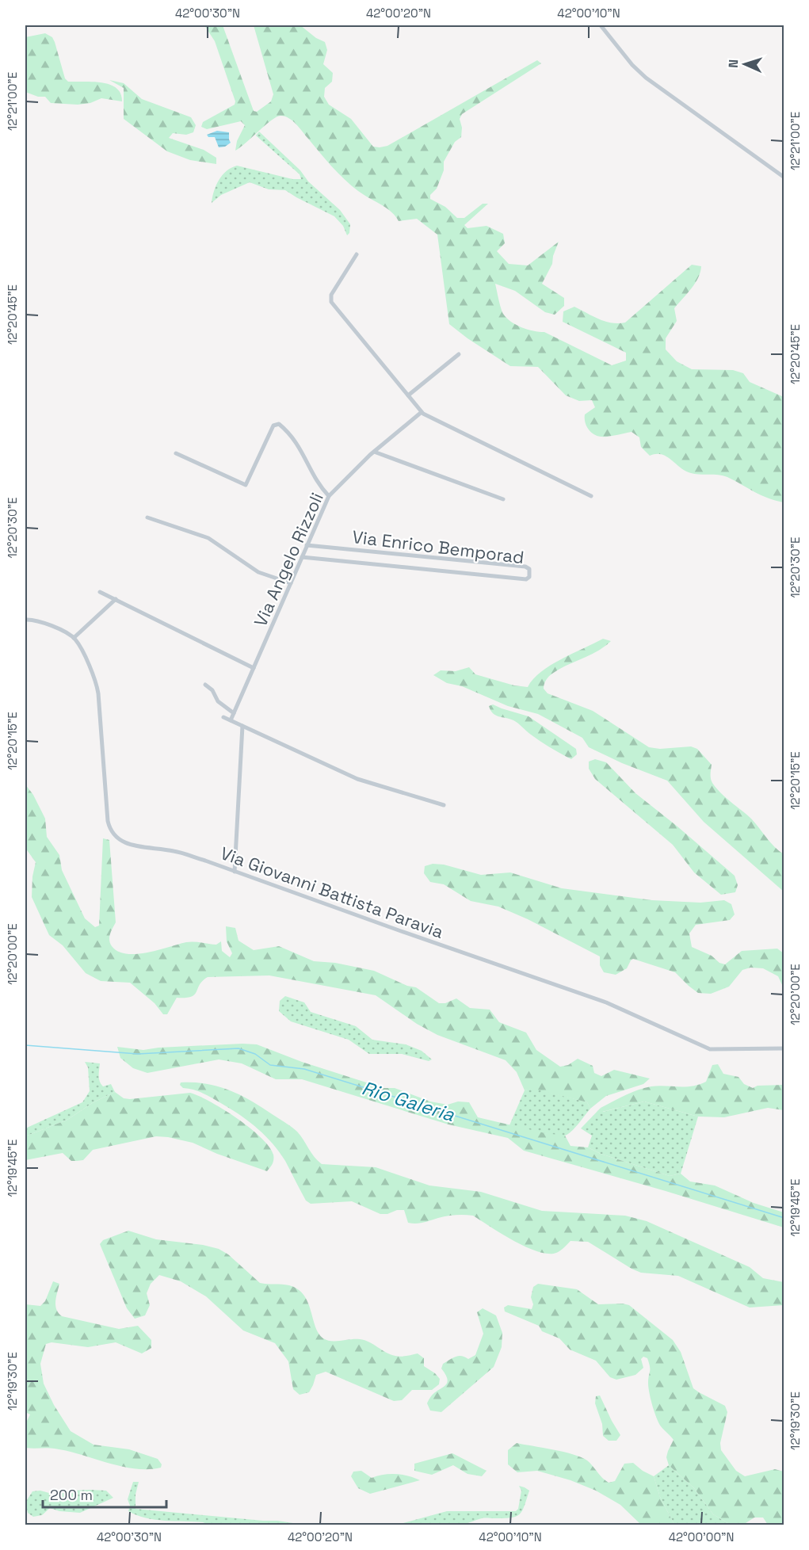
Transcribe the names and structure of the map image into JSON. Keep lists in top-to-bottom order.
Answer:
{
  "streets": {
    "street": ["Via Enrico Bemporad", "Via Angelo Rizzoli", "Via Giovanni Battista Paravia"]
  },
  "crossings": [
    ["Via Enrico Bemporad", "Via Angelo Rizzoli"]
  ],
  "water": ["Rio Galeria"],
  "scale_bar": "200 m",
  "north": "left",
  "coordinates": [
    "42°00'30\"N",
    "42°00'20\"N",
    "42°00'10\"N",
    "12°21'00\"E",
    "12°20'45\"E",
    "12°20'30\"E",
    "12°20'15\"E",
    "12°20'00\"E",
    "12°19'45\"E",
    "12°19'30\"E",
    "42°00'00\"N"
  ]
}
